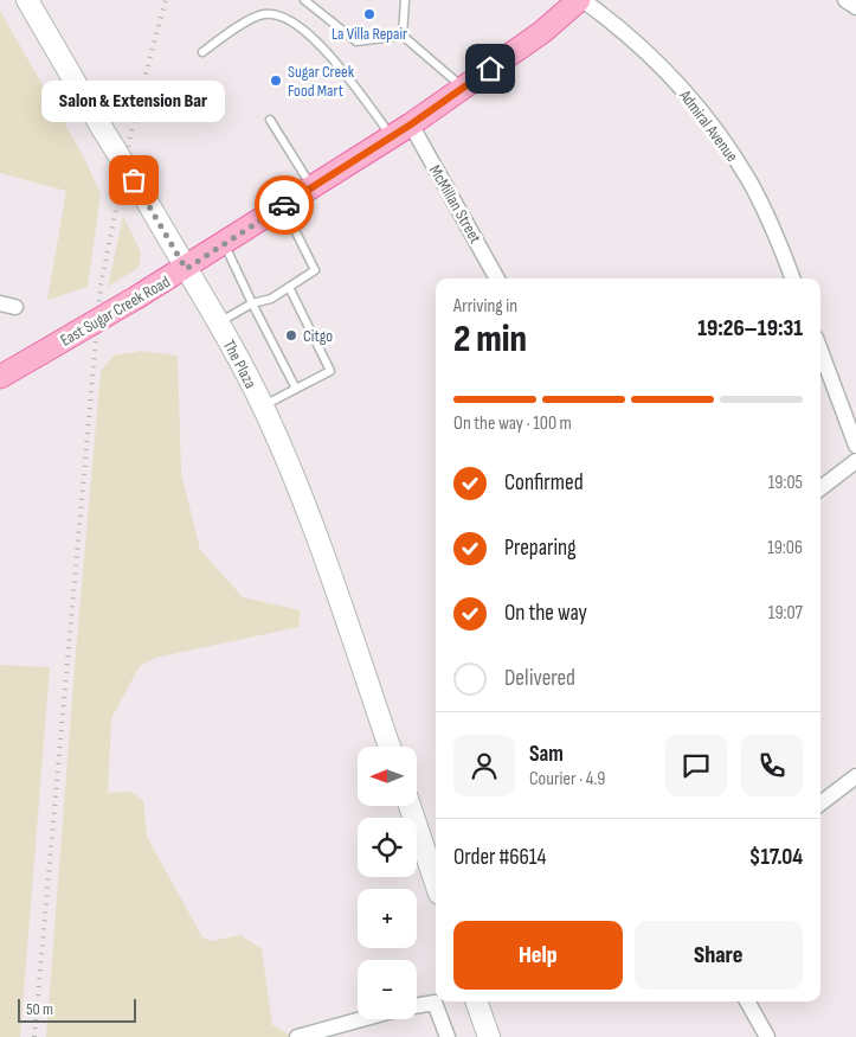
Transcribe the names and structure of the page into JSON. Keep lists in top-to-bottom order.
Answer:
{
  "streets": {
    "main road": ["East Sugar Creek Road", "The Plaza"],
    "street": ["Admiral Avenue", "McMillan Street"]
  },
  "crossings": [
    ["Admiral Avenue", "East Sugar Creek Road"],
    ["McMillan Street", "East Sugar Creek Road"],
    ["East Sugar Creek Road", "The Plaza"]
  ],
  "places": [
    "La Villa Repair",
    "Sugar Creek Food Mart",
    "Salon & Extension Bar",
    "Citgo"
  ],
  "scale_bar": "50 m",
  "north": "left",
  "page": {
    "bubble": "Salon & Extension Bar",
    "heading": ["2 min", "Arriving in", "19:26–19:31"],
    "panel": [
      "Sam",
      "Courier · 4.9",
      "Order #6614",
      "$17.04"
    ],
    "bar": "On the way · 100 m",
    "list": [
      ["Confirmed", "19:05"],
      ["Preparing", "19:06"],
      ["On the way", "19:07"],
      "Delivered"
    ],
    "map_buttons": ["+", "−"],
    "buttons": ["Help", "Share"],
    "scale": "50 m"
  }
}
